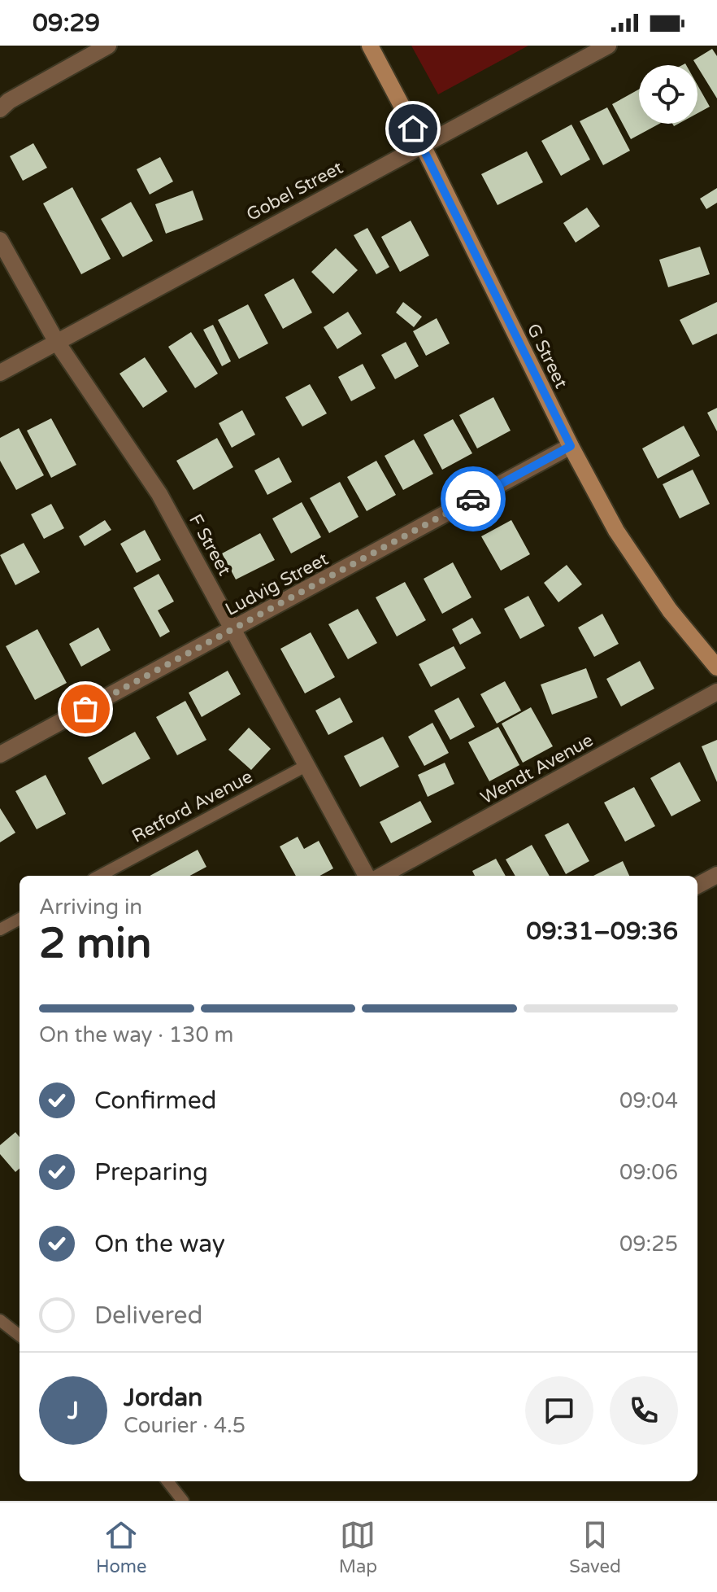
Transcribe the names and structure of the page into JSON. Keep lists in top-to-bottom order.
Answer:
{
  "streets": {
    "street": [
      "Gobel Street",
      "G Street",
      "F Street",
      "Ludvig Street",
      "Wendt Avenue"
    ],
    "lane": ["Retford Avenue"]
  },
  "crossings": [
    ["Gobel Street", "G Street"],
    ["Gobel Street", "F Street"],
    ["G Street", "Ludvig Street"],
    ["F Street", "Ludvig Street"],
    ["F Street", "Retford Avenue"]
  ],
  "page": {
    "status": "09:29",
    "heading": ["2 min", "Arriving in", "09:31–09:36"],
    "panel": ["Jordan", "Courier · 4.5"],
    "bar": "On the way · 130 m",
    "list": [
      ["Confirmed", "09:04"],
      ["Preparing", "09:06"],
      ["On the way", "09:25"],
      "Delivered"
    ],
    "round": "J",
    "tabs": ["Home", "Map", "Saved"]
  }
}
